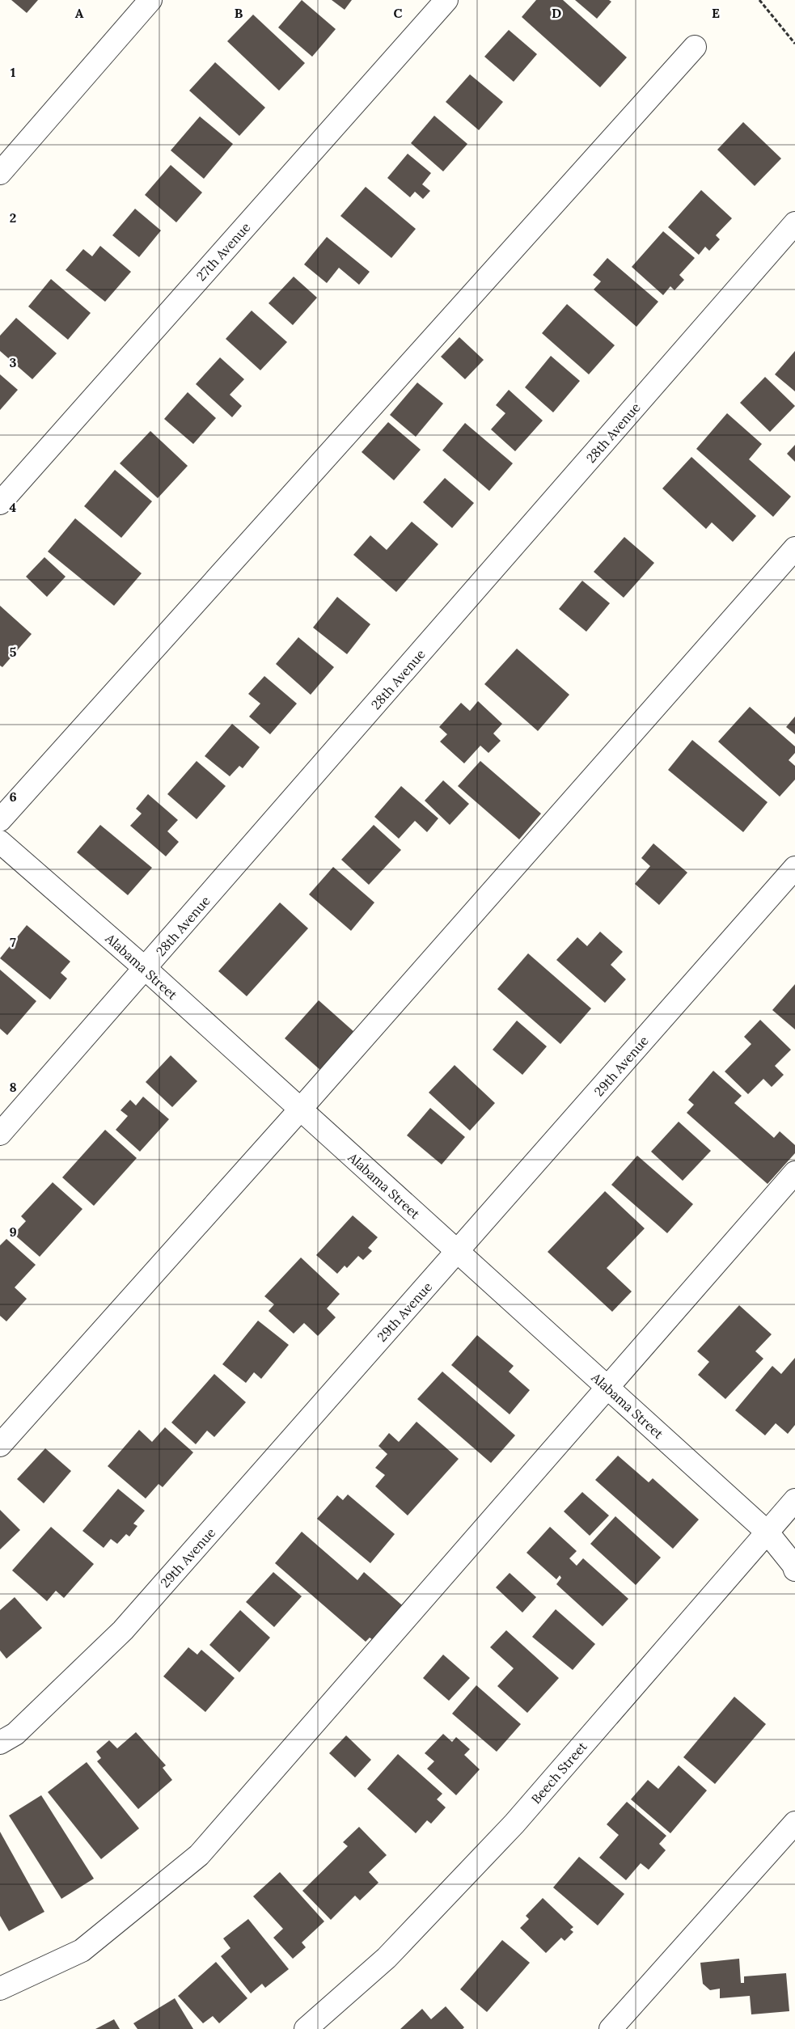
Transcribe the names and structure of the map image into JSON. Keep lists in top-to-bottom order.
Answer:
{
  "streets": {
    "street": [
      "27th Avenue",
      "28th Avenue",
      "Alabama Street",
      "29th Avenue",
      "Beech Street"
    ]
  },
  "crossings": [
    ["28th Avenue", "Alabama Street"],
    ["Alabama Street", "29th Avenue"],
    ["Alabama Street", "Beech Street"]
  ],
  "grid": {
    "columns": [
      "A",
      "B",
      "C",
      "D",
      "E"
    ],
    "rows": [
      "1",
      "2",
      "3",
      "4",
      "5",
      "6",
      "7",
      "8",
      "9"
    ]
  }
}
